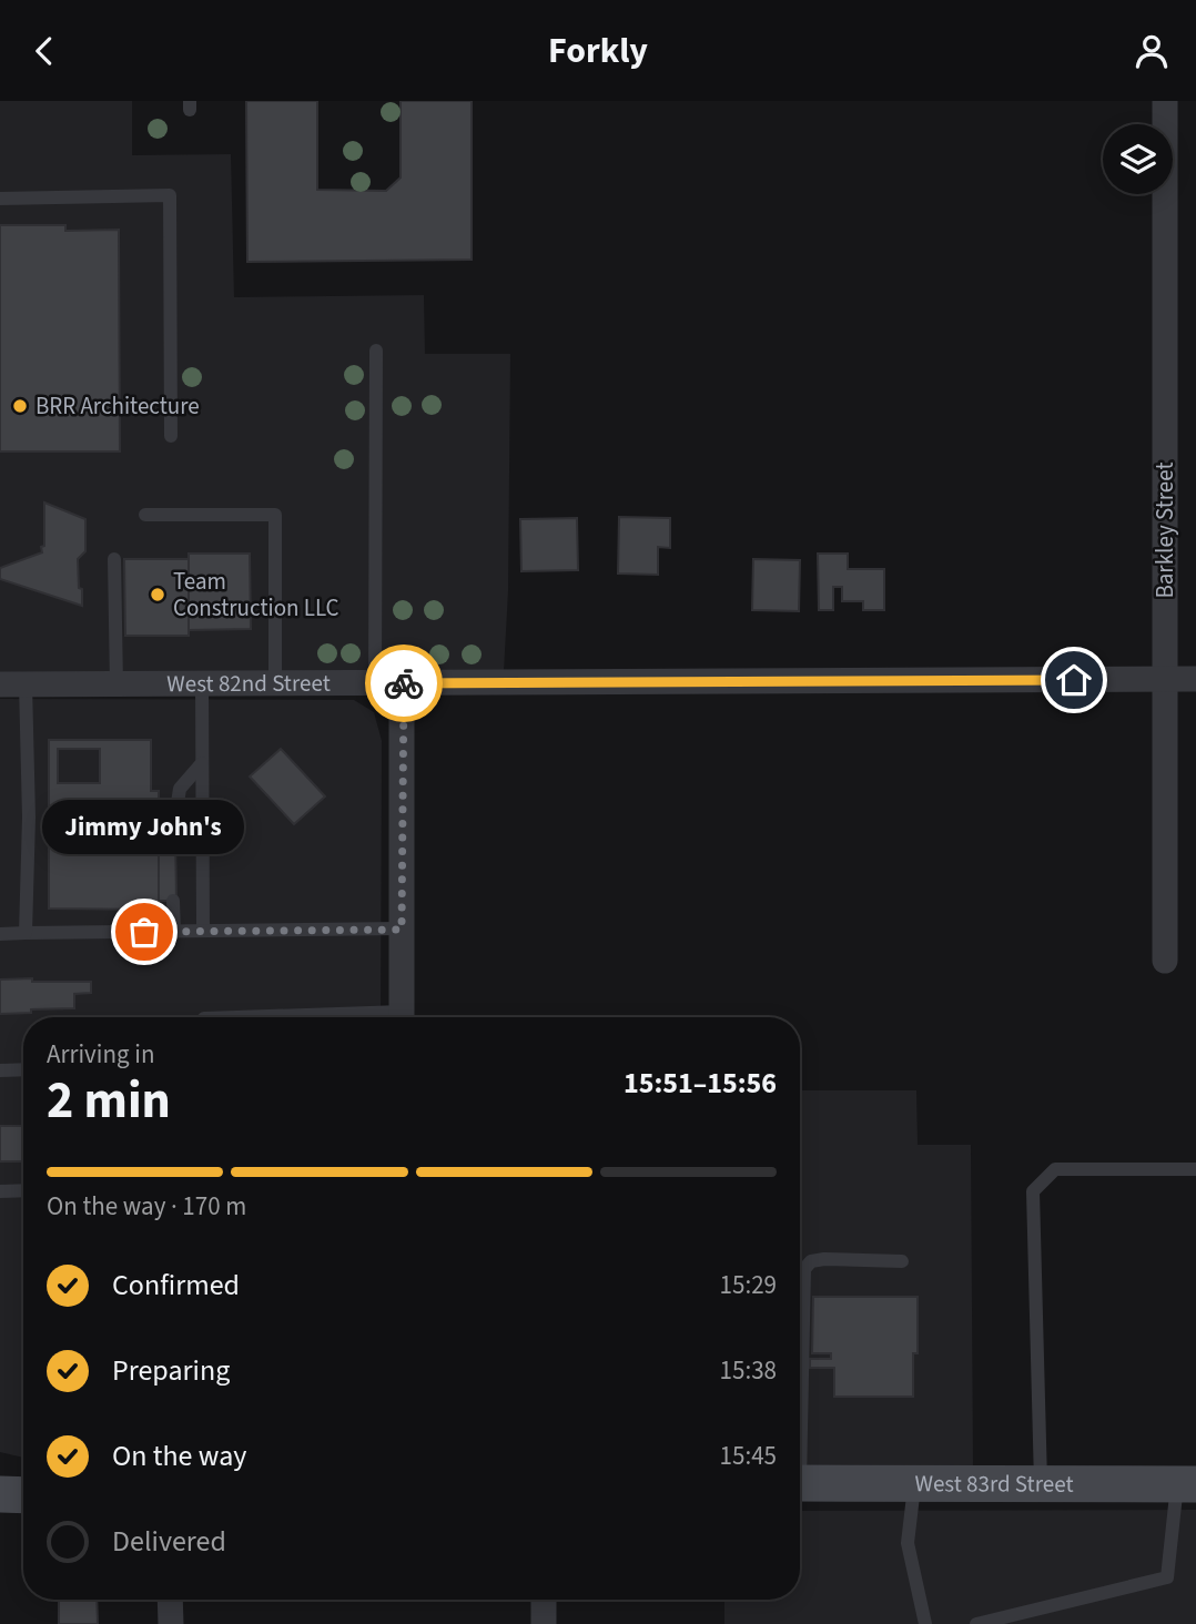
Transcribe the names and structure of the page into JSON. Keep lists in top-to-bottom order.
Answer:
{
  "streets": {
    "street": ["Barkley Street", "West 82nd Street", "West 83rd Street"]
  },
  "crossings": [
    ["Barkley Street", "West 82nd Street"]
  ],
  "places": ["BRR Architecture", "Team Construction LLC", "Jimmy John's"],
  "page": {
    "header": "Forkly",
    "bubble": "Jimmy John's",
    "heading": ["2 min", "Arriving in", "15:51–15:56"],
    "bar": "On the way · 170 m",
    "list": [
      ["Confirmed", "15:29"],
      ["Preparing", "15:38"],
      ["On the way", "15:45"],
      "Delivered"
    ]
  }
}
